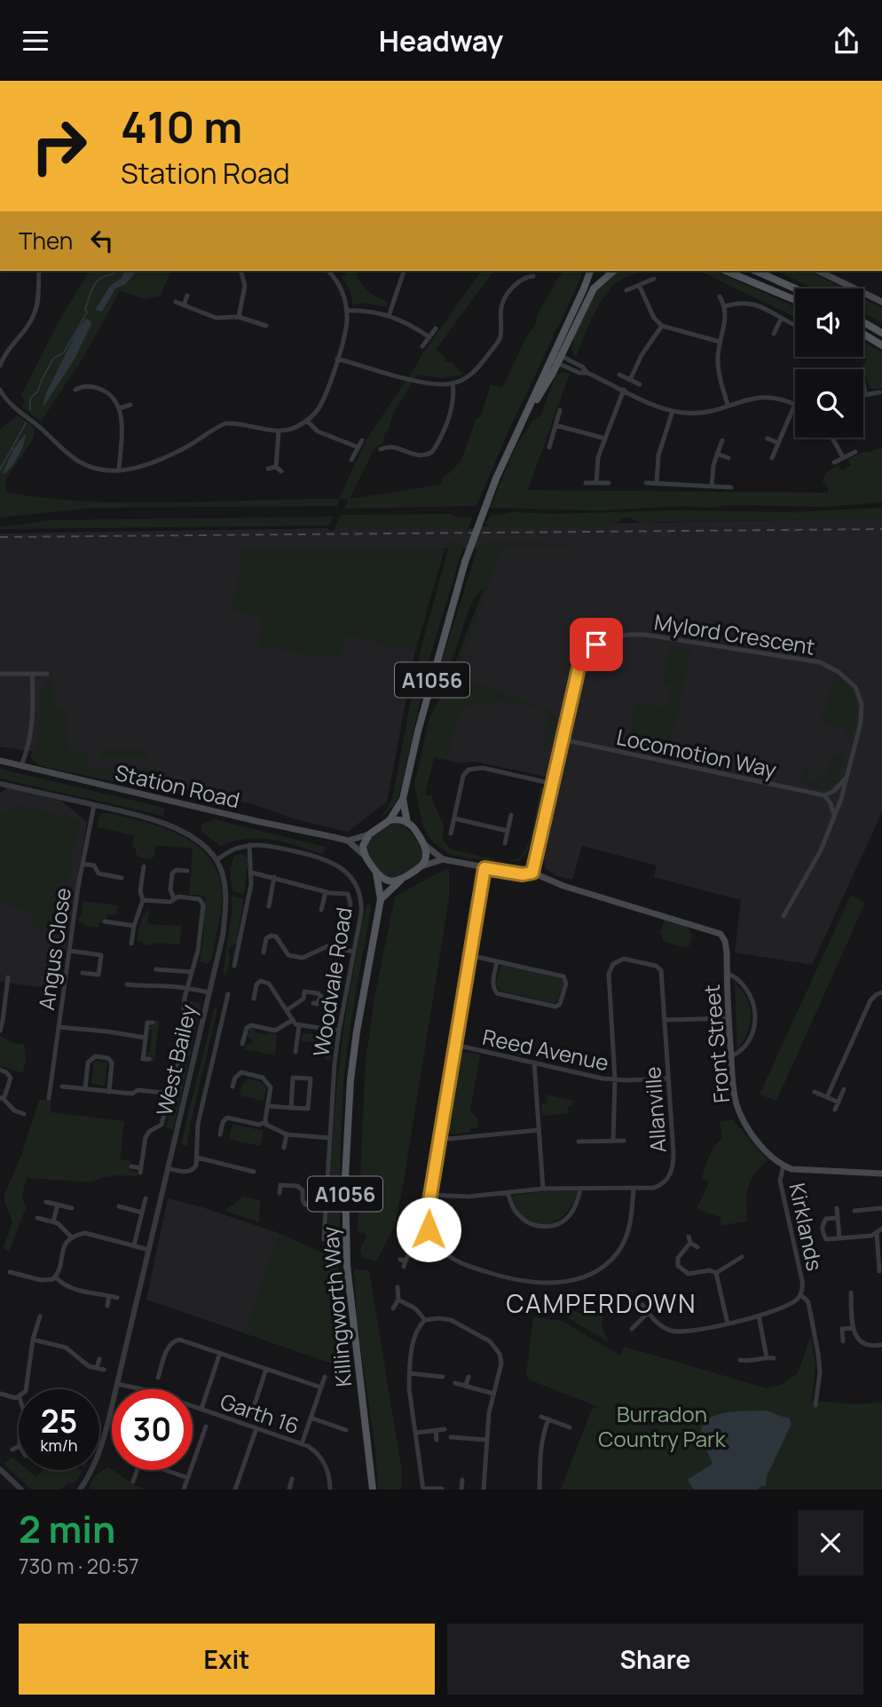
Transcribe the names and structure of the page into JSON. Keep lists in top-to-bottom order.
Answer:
{
  "streets": {
    "main road": [
      "A1056",
      "Station Road",
      "Front Street",
      "Killingworth Way"
    ],
    "street": [
      "Mylord Crescent",
      "Locomotion Way",
      "Angus Close",
      "Woodvale Road",
      "Reed Avenue",
      "West Bailey",
      "Allanville",
      "Kirklands",
      "Garth 16"
    ]
  },
  "crossings": [
    ["Mylord Crescent", "Locomotion Way"],
    ["Mylord Crescent", "Front Street"],
    ["A1056", "Station Road"],
    ["A1056", "Killingworth Way"],
    ["Station Road", "Killingworth Way"],
    ["Woodvale Road", "West Bailey"],
    ["Front Street", "Kirklands"],
    ["Reed Avenue", "Allanville"],
    ["West Bailey", "Garth 16"]
  ],
  "districts": ["CAMPERDOWN"],
  "parks": ["Burradon Country Park"],
  "page": {
    "header": "Headway",
    "turn": ["410 m", "Station Road"],
    "then": "Then",
    "speed": "25 km/h",
    "limit": "30",
    "heading": ["2 min", "730 m · 20:57"],
    "buttons": ["Exit", "Share"]
  }
}
